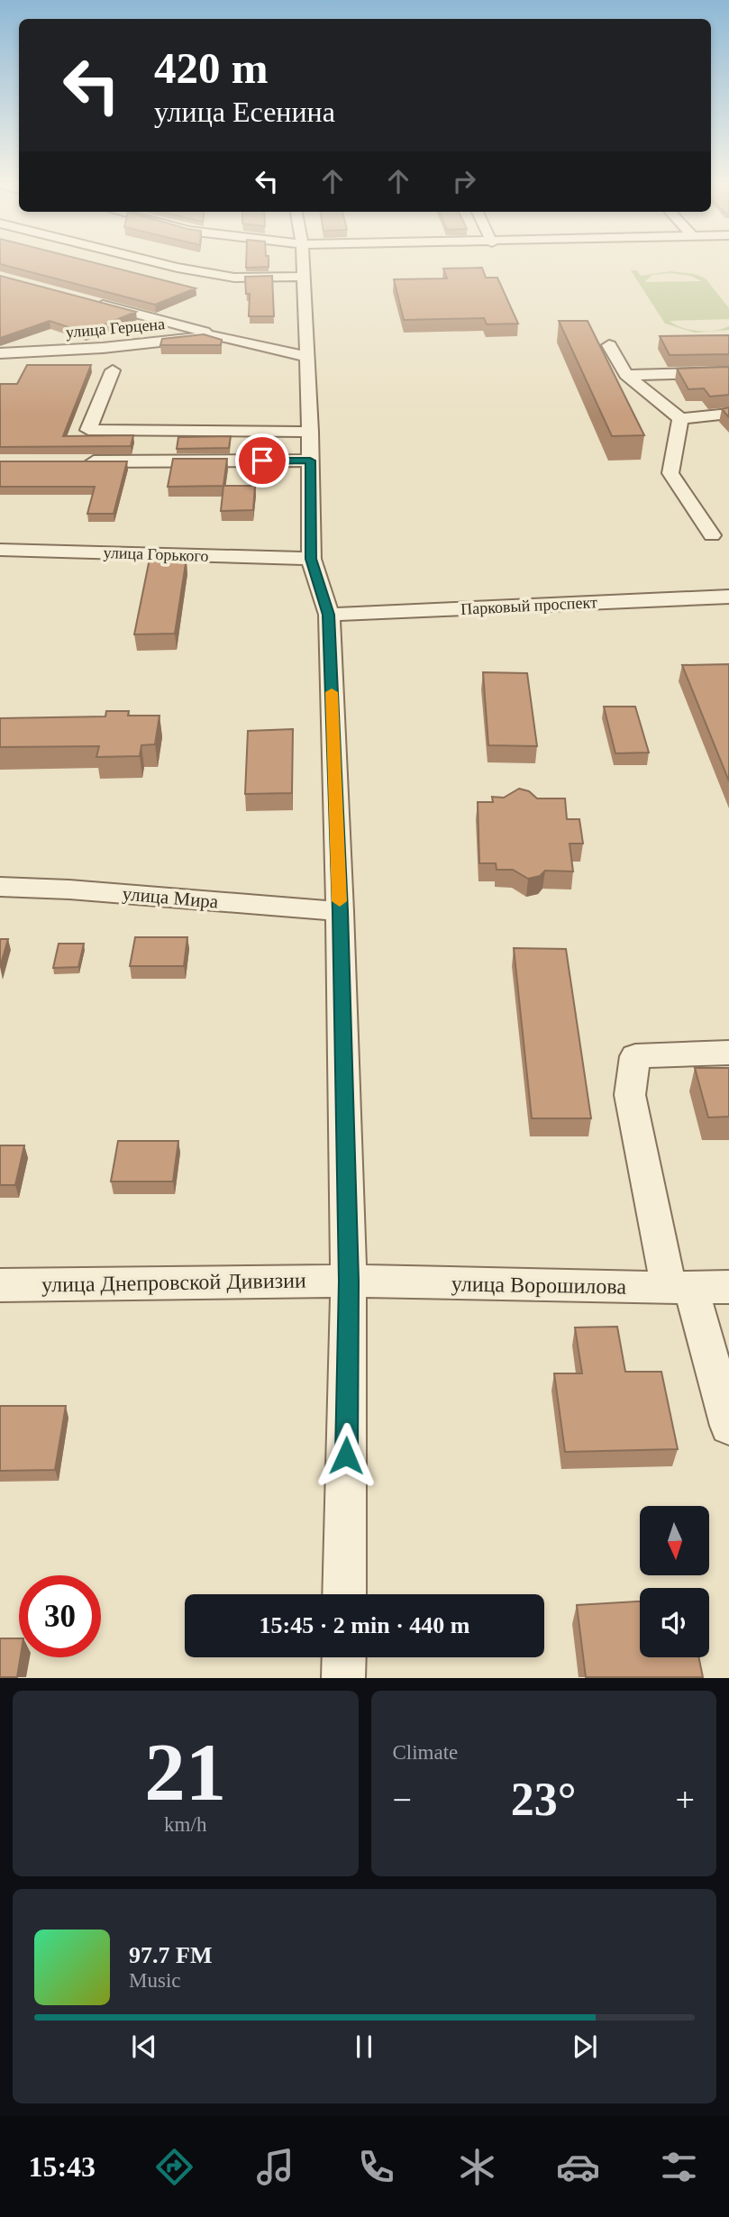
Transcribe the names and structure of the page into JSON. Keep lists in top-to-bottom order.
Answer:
{
  "streets": {
    "street": [
      "улица Герцена",
      "улица Горького",
      "Парковый проспект",
      "улица Мира",
      "улица Днепровской Дивизии",
      "улица Ворошилова"
    ]
  },
  "crossings": [
    ["улица Днепровской Дивизии", "улица Ворошилова"]
  ],
  "north": "bottom",
  "page": {
    "turn": ["420 m", "улица Есенина"],
    "limit": "30",
    "trip": "15:45 · 2 min · 440 m",
    "tile": [
      ["21", "km/h"],
      "Climate"
    ],
    "heat": ["−", "23°", "+"],
    "song": ["97.7 FM", "Music"],
    "tabs": "15:43"
  }
}
